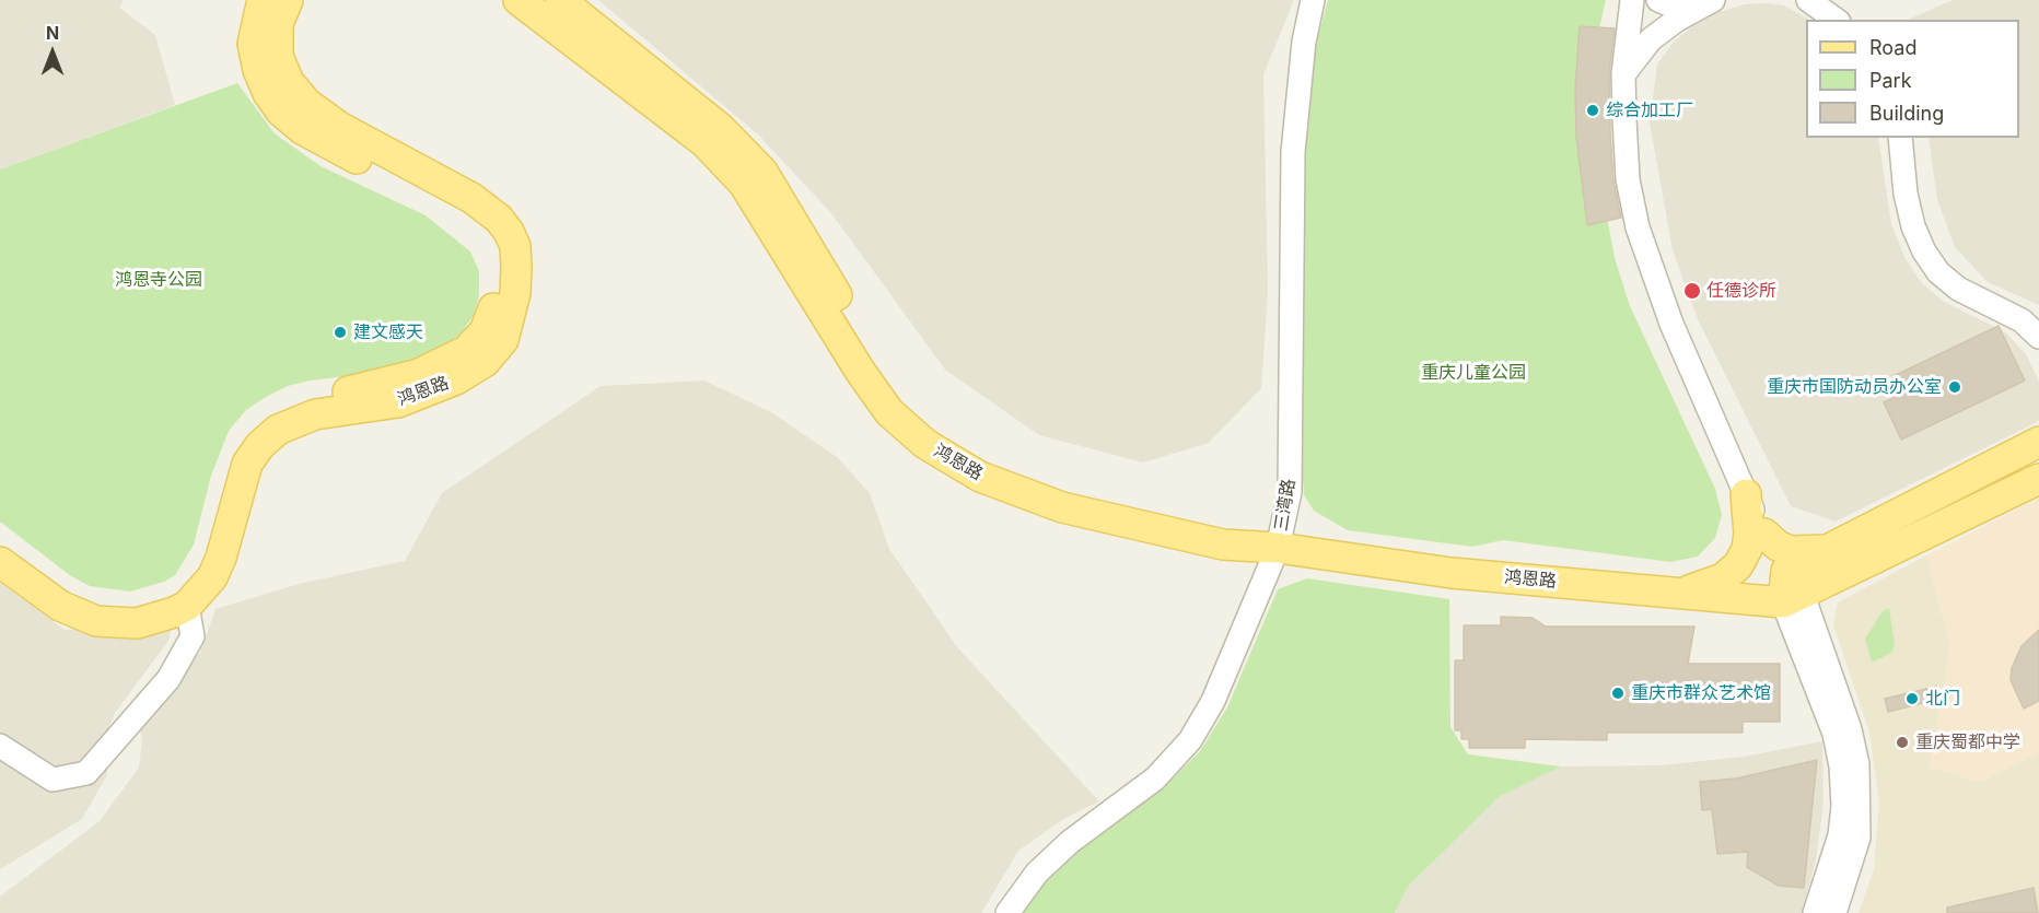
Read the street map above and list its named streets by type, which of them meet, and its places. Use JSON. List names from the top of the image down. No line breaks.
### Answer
{"streets":{"main road":["鸿恩路"],"street":["三湾路"]},"crossings":[["鸿恩路","三湾路"]],"parks":["鸿恩寺公园","重庆儿童公园"],"places":["综合加工厂","任德诊所","建文感天","重庆市国防动员办公室","重庆市群众艺术馆","北门","重庆蜀都中学"],"legend":["Road","Park","Building"],"north":"top"}
